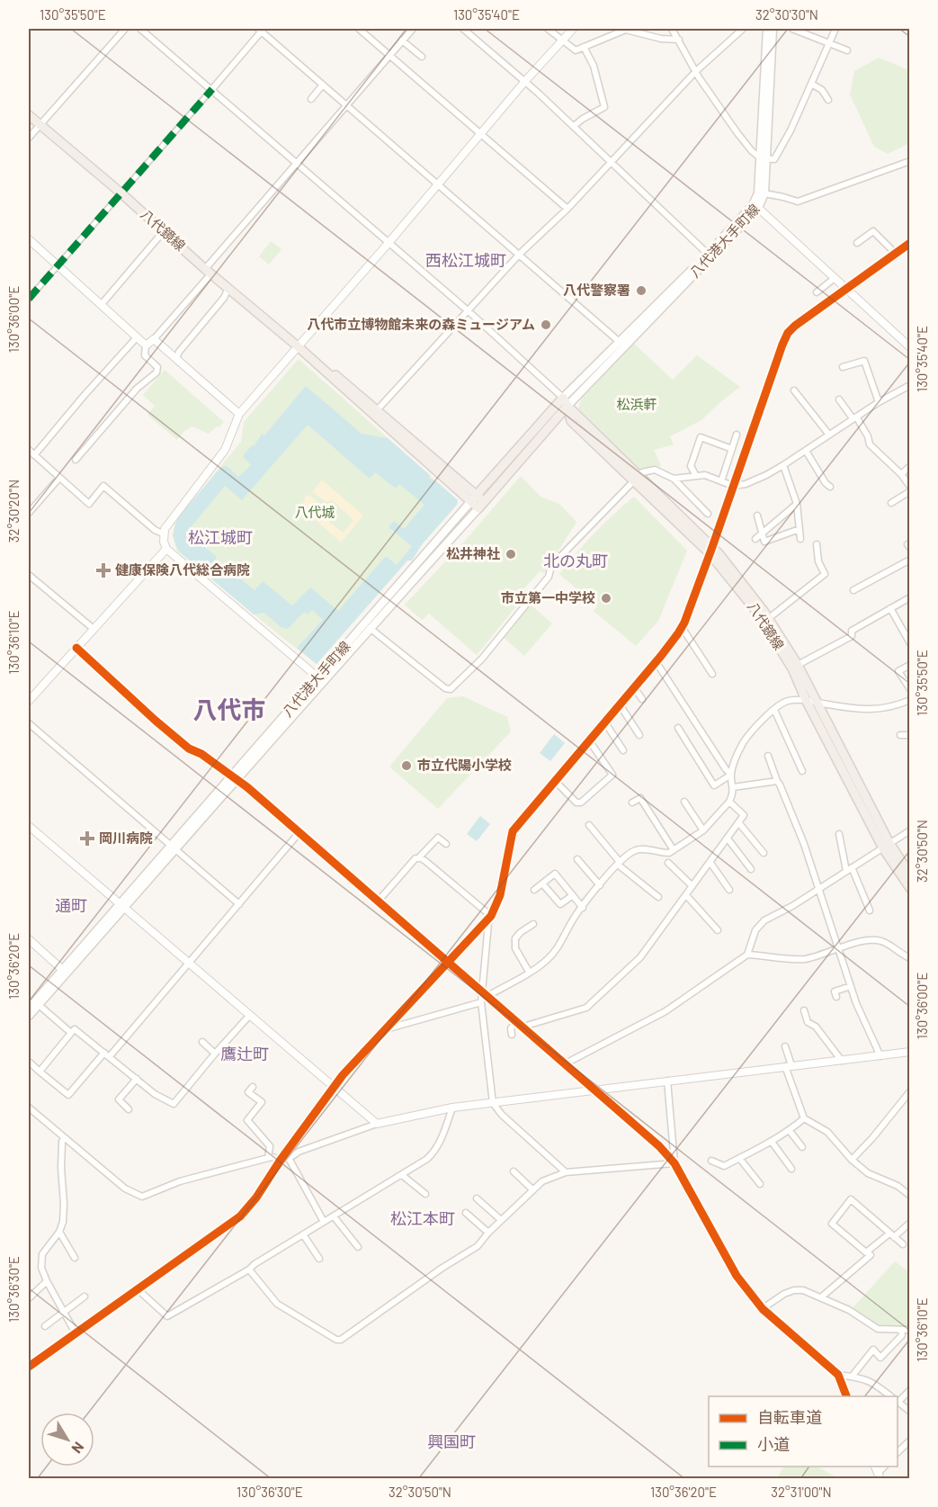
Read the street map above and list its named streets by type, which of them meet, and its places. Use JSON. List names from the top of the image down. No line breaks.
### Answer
{"streets":{"main road":["八代鏡線","八代港大手町線"]},"crossings":[["八代鏡線","八代港大手町線"]],"districts":["西松江城町","松江城町","北の丸町","八代市","通町","鷹辻町","松江本町","興国町"],"parks":["松浜軒","八代城"],"places":{"other":["八代警察署","八代市立博物館未来の森ミュージアム","松井神社","市立第一中学校","市立代陽小学校"],"health":["健康保険八代総合病院","岡川病院"]},"legend":["自転車道","小道"],"north":"bottom right","coordinates":["130°35'50\"E","130°35'40\"E","32°30'30\"N","130°36'00\"E","32°30'20\"N","130°36'10\"E","32°30'50\"N","130°36'20\"E","130°36'30\"E","32°31'00\"N"]}
